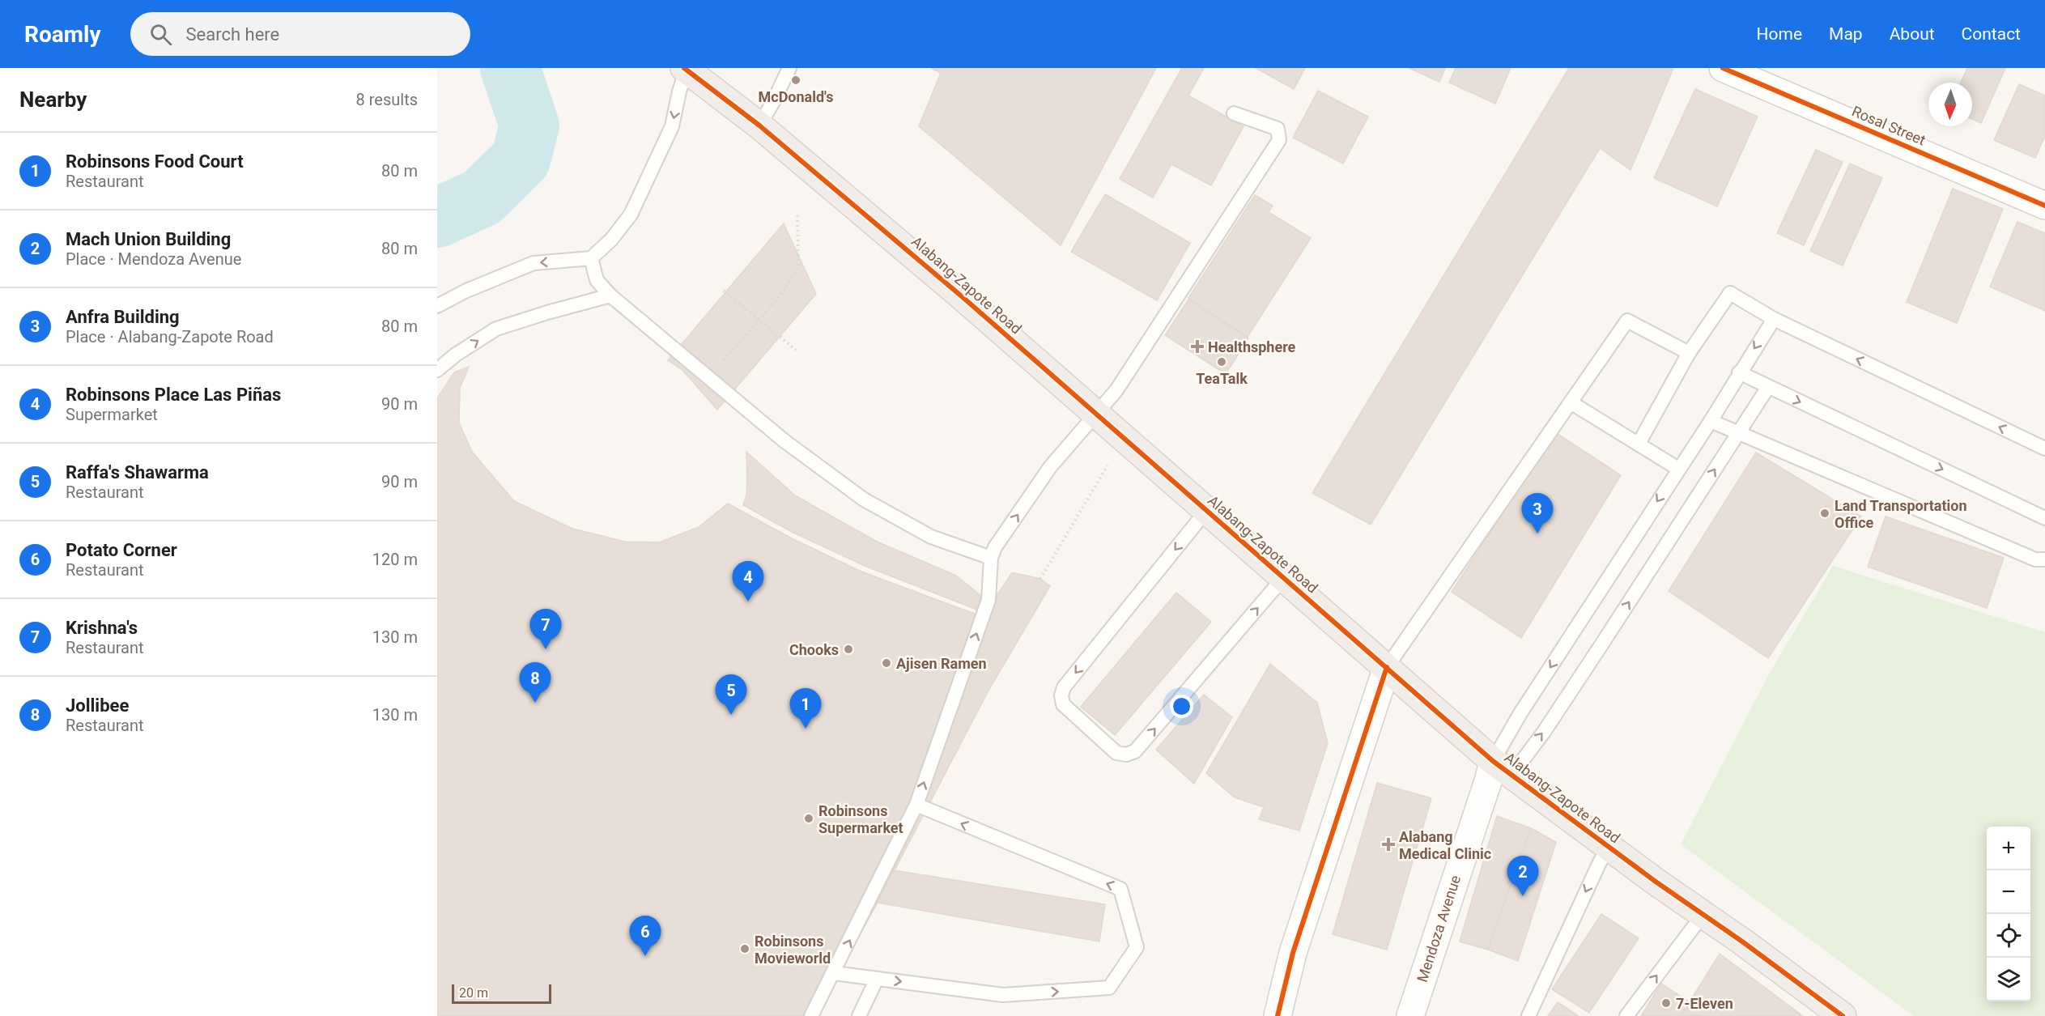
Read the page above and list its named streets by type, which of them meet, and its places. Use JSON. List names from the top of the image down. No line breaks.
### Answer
{"streets":{"highway":["Alabang-Zapote Road"],"street":["Rosal Street","Mendoza Avenue"]},"crossings":[["Alabang-Zapote Road","Mendoza Avenue"]],"places":{"other":["McDonald's","TeaTalk","Land Transportation Office","Chooks","Ajisen Ramen","Robinsons Supermarket","Robinsons Movieworld","7-Eleven"],"health":["Healthsphere","Alabang Medical Clinic"]},"scale_bar":"20 m","north":"bottom","page":{"header":"Roamly","search":"Search here","nav":["Home","Map","About","Contact"],"heading":["Nearby","8 results"],"list":[{"mark":"1","name":"Robinsons Food Court","note":"Restaurant","value":"80 m"},{"mark":"2","name":"Mach Union Building","note":"Place · Mendoza Avenue","value":"80 m"},{"mark":"3","name":"Anfra Building","note":"Place · Alabang-Zapote Road","value":"80 m"},{"mark":"4","name":"Robinsons Place Las Piñas","note":"Supermarket","value":"90 m"},{"mark":"5","name":"Raffa's Shawarma","note":"Restaurant","value":"90 m"},{"mark":"6","name":"Potato Corner","note":"Restaurant","value":"120 m"},{"mark":"7","name":"Krishna's","note":"Restaurant","value":"130 m"},{"mark":"8","name":"Jollibee","note":"Restaurant","value":"130 m"}],"pins":["3","4","7","8","5","1","2","6"],"map_buttons":["+","−"],"scale":"20 m"}}
